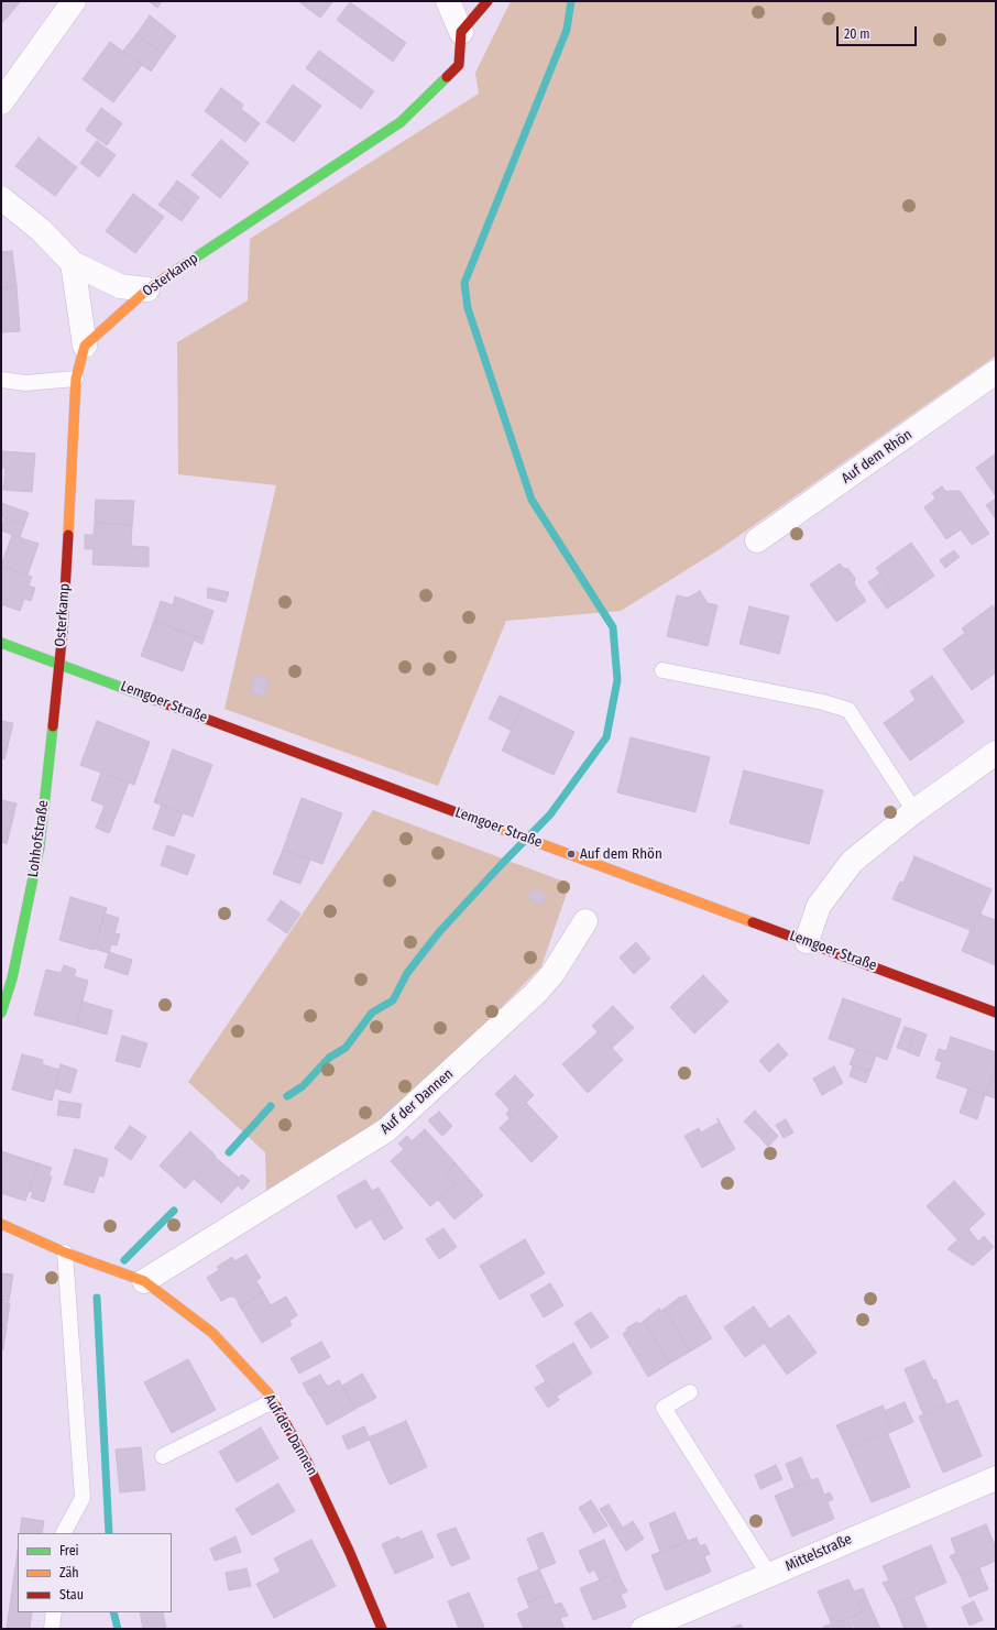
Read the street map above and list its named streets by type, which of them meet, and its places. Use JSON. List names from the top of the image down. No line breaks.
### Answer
{"streets":{"street":["Osterkamp","Auf dem Rhön","Lemgoer Straße","Lohhofstraße","Auf der Dannen","Mittelstraße"]},"crossings":[["Osterkamp","Lemgoer Straße"],["Osterkamp","Lohhofstraße"],["Lemgoer Straße","Lohhofstraße"]],"places":["Auf dem Rhön"],"legend":["Frei","Zäh","Stau"],"scale_bar":"20 m"}
